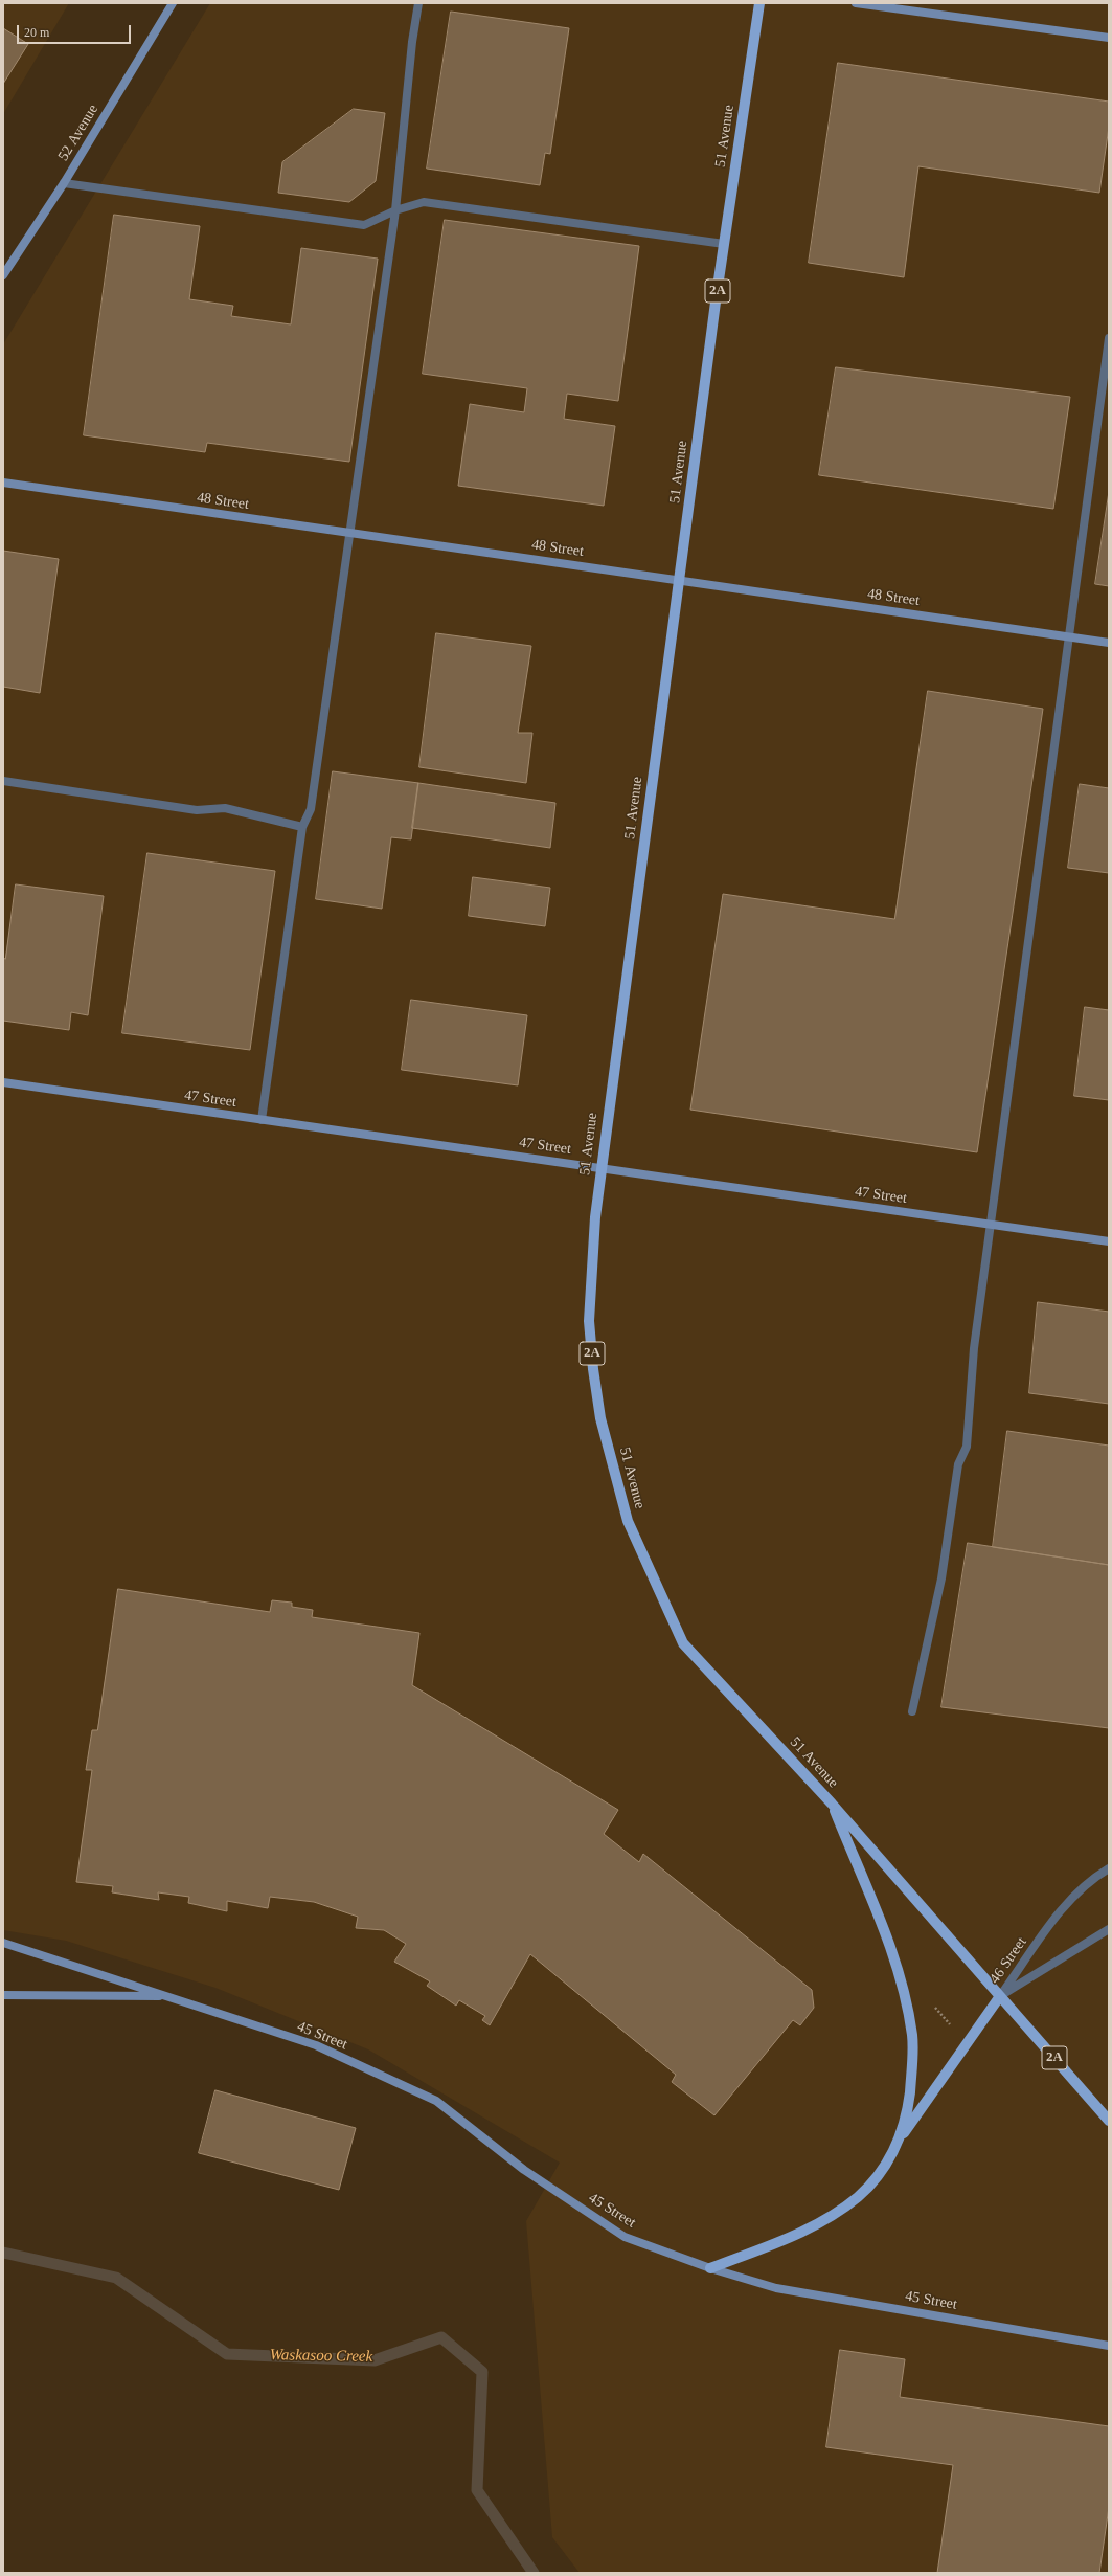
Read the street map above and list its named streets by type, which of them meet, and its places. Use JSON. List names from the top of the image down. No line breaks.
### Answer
{"streets":{"main road":["51 Avenue","2A"],"street":["52 Avenue","48 Street","47 Street","46 Street","45 Street"]},"crossings":[["51 Avenue","48 Street"],["51 Avenue","47 Street"],["51 Avenue","46 Street"]],"water":["Waskasoo Creek"],"scale_bar":"20 m"}
